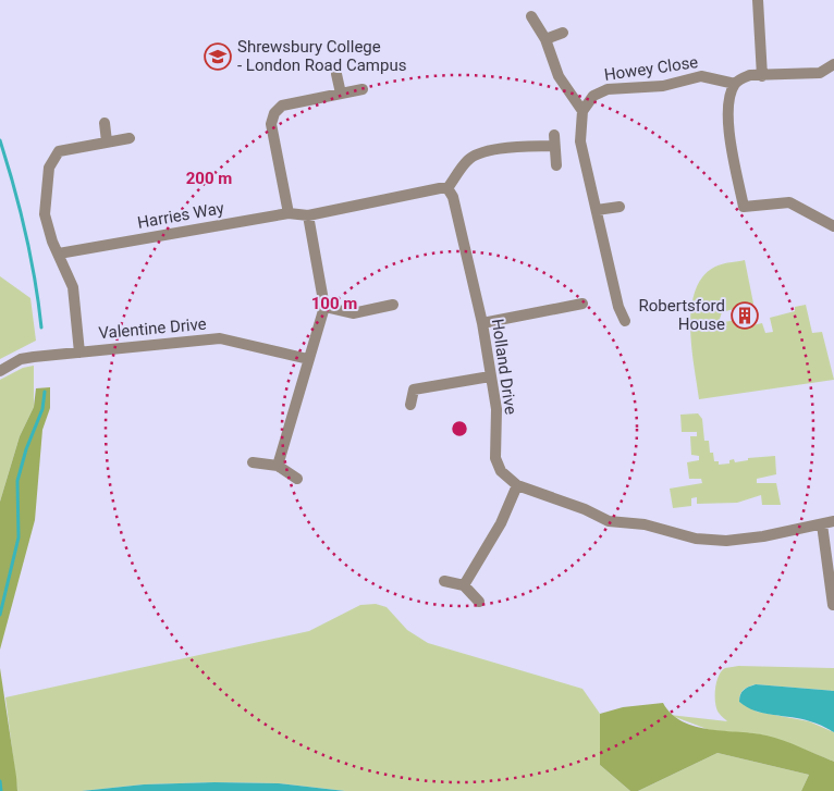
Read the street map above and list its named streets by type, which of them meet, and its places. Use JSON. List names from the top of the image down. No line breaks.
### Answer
{"streets":{"street":["Howey Close","Harries Way","Valentine Drive","Holland Drive"]},"places":{"school or university":["Shrewsbury College - London Road Campus"],"building":["Robertsford House"]},"rings":["200 m","100 m"]}
